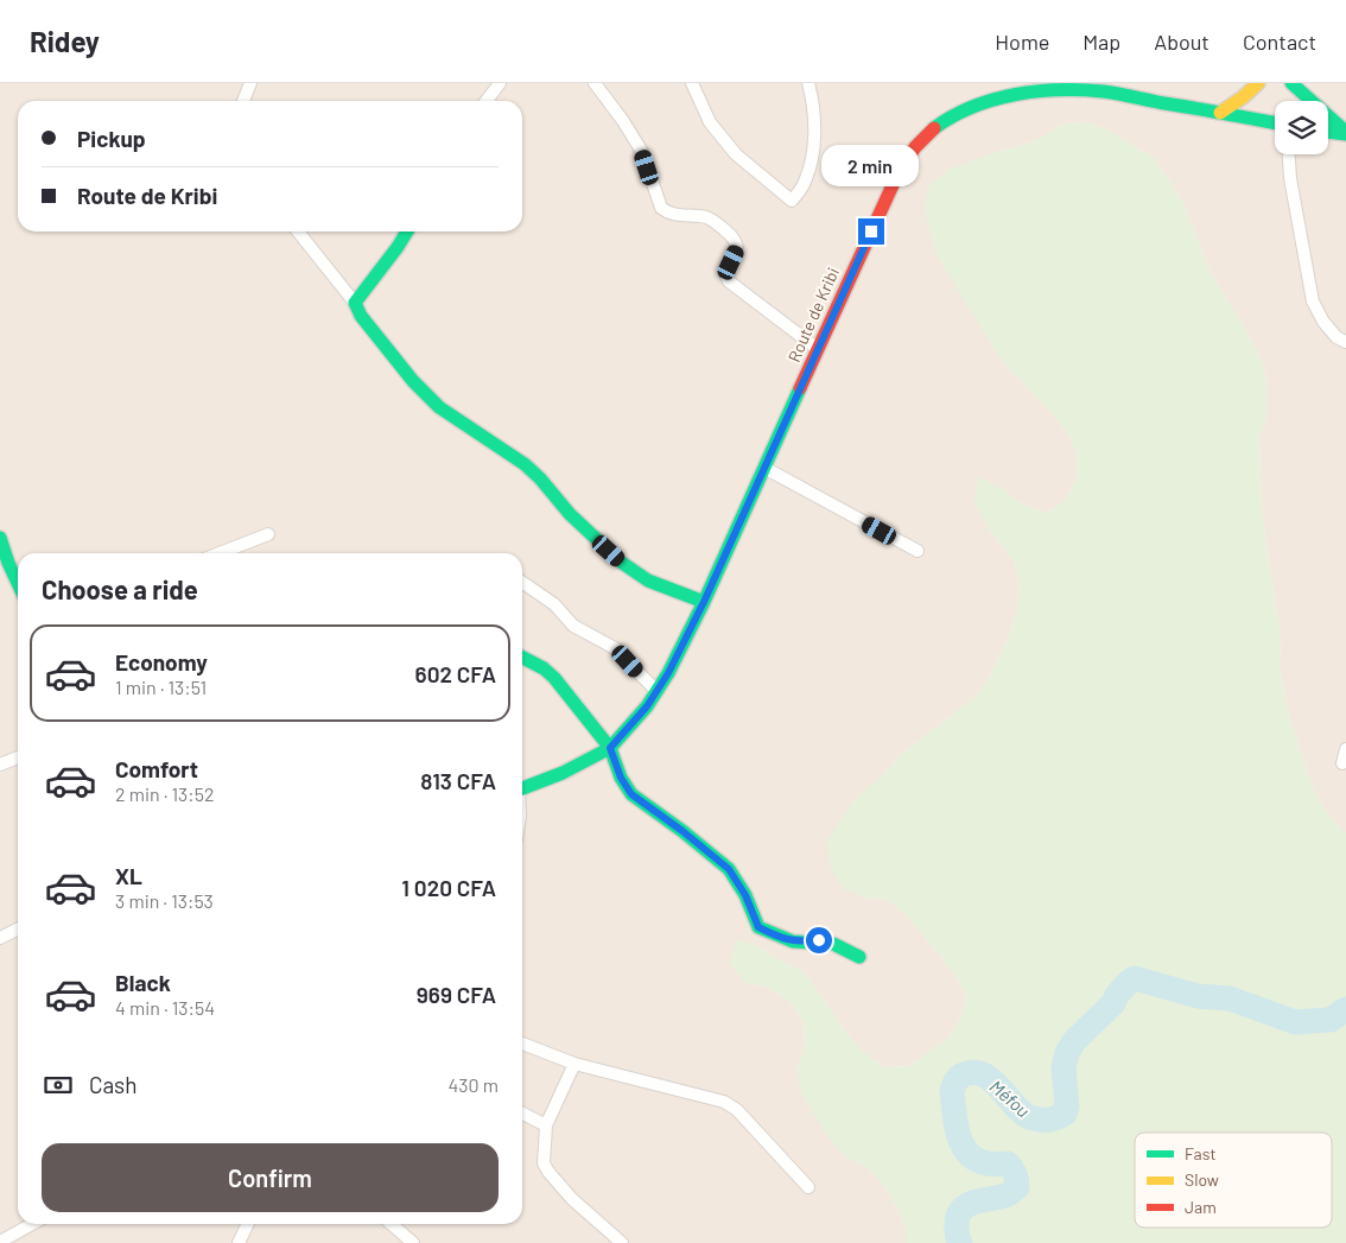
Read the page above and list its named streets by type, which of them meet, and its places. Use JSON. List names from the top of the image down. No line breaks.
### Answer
{"streets":{"main road":["Route de Kribi"]},"water":["Méfou"],"legend":["Fast","Slow","Jam"],"page":{"header":"Ridey","nav":["Home","Map","About","Contact"],"banner":["Pickup","Route de Kribi"],"bubble":"2 min","heading":"Choose a ride","list":[{"name":"Economy","note":"1 min · 13:51","value":"602 CFA"},{"name":"Comfort","note":"2 min · 13:52","value":"813 CFA"},{"name":"XL","note":"3 min · 13:53","value":"1 020 CFA"},{"name":"Black","note":"4 min · 13:54","value":"969 CFA"}],"pay":["Cash","430 m"],"buttons":"Confirm"}}
